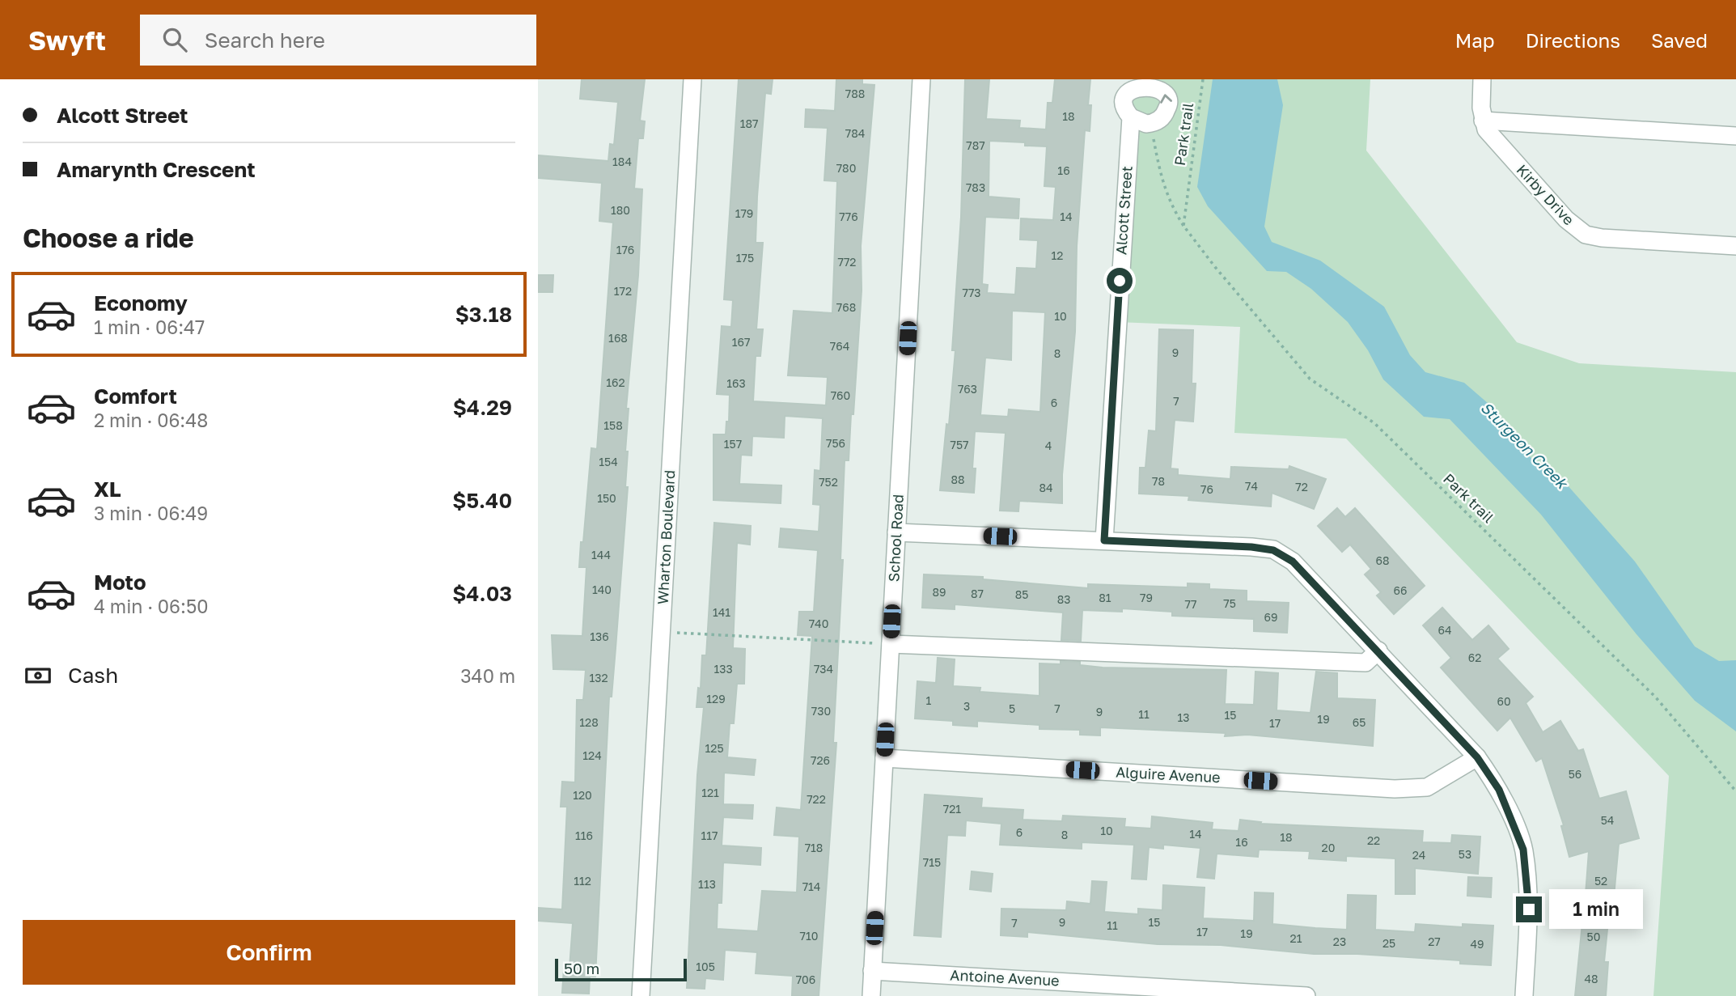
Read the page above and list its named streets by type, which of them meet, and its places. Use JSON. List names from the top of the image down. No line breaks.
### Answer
{"streets":{"street":["Kirby Drive","Alcott Street","Wharton Boulevard","School Road","Alguire Avenue","Antoine Avenue"],"path":["Park trail"]},"crossings":[["Park trail","Alcott Street"],["School Road","Alguire Avenue"],["School Road","Antoine Avenue"]],"water":["Sturgeon Creek"],"house_numbers":["788","18","187","784","787","184","780","16","783","180","179","776","14","176","12","175","772","172","773","768","10","168","167","764","9","8","162","163","763","760","7","6","158","756","157","757","4","154","88","78","752","74","72","84","76","150","144","68","140","66","89","87","85","81","79","83","75","77","141","69","740","64","136","62","133","734","132","129","1","60","3","5","7","730","9","11","15","13","19","128","65","17","125","124","726","56","121","120","722","721","54","10","6","14","8","116","117","18","22","16","718","20","53","24","715","112","52","113","714","9","15","7","11","17","19","710","50","21","23","27","25","49","105","48","706"],"scale_bar":"50 m","page":{"header":"Swyft","search":"Search here","nav":["Map","Directions","Saved"],"banner":["Alcott Street","Amarynth Crescent"],"heading":"Choose a ride","list":[{"name":"Economy","note":"1 min · 06:47","value":"$3.18"},{"name":"Comfort","note":"2 min · 06:48","value":"$4.29"},{"name":"XL","note":"3 min · 06:49","value":"$5.40"},{"name":"Moto","note":"4 min · 06:50","value":"$4.03"}],"pay":["Cash","340 m"],"bubble":"1 min","buttons":"Confirm","scale":"50 m"}}
